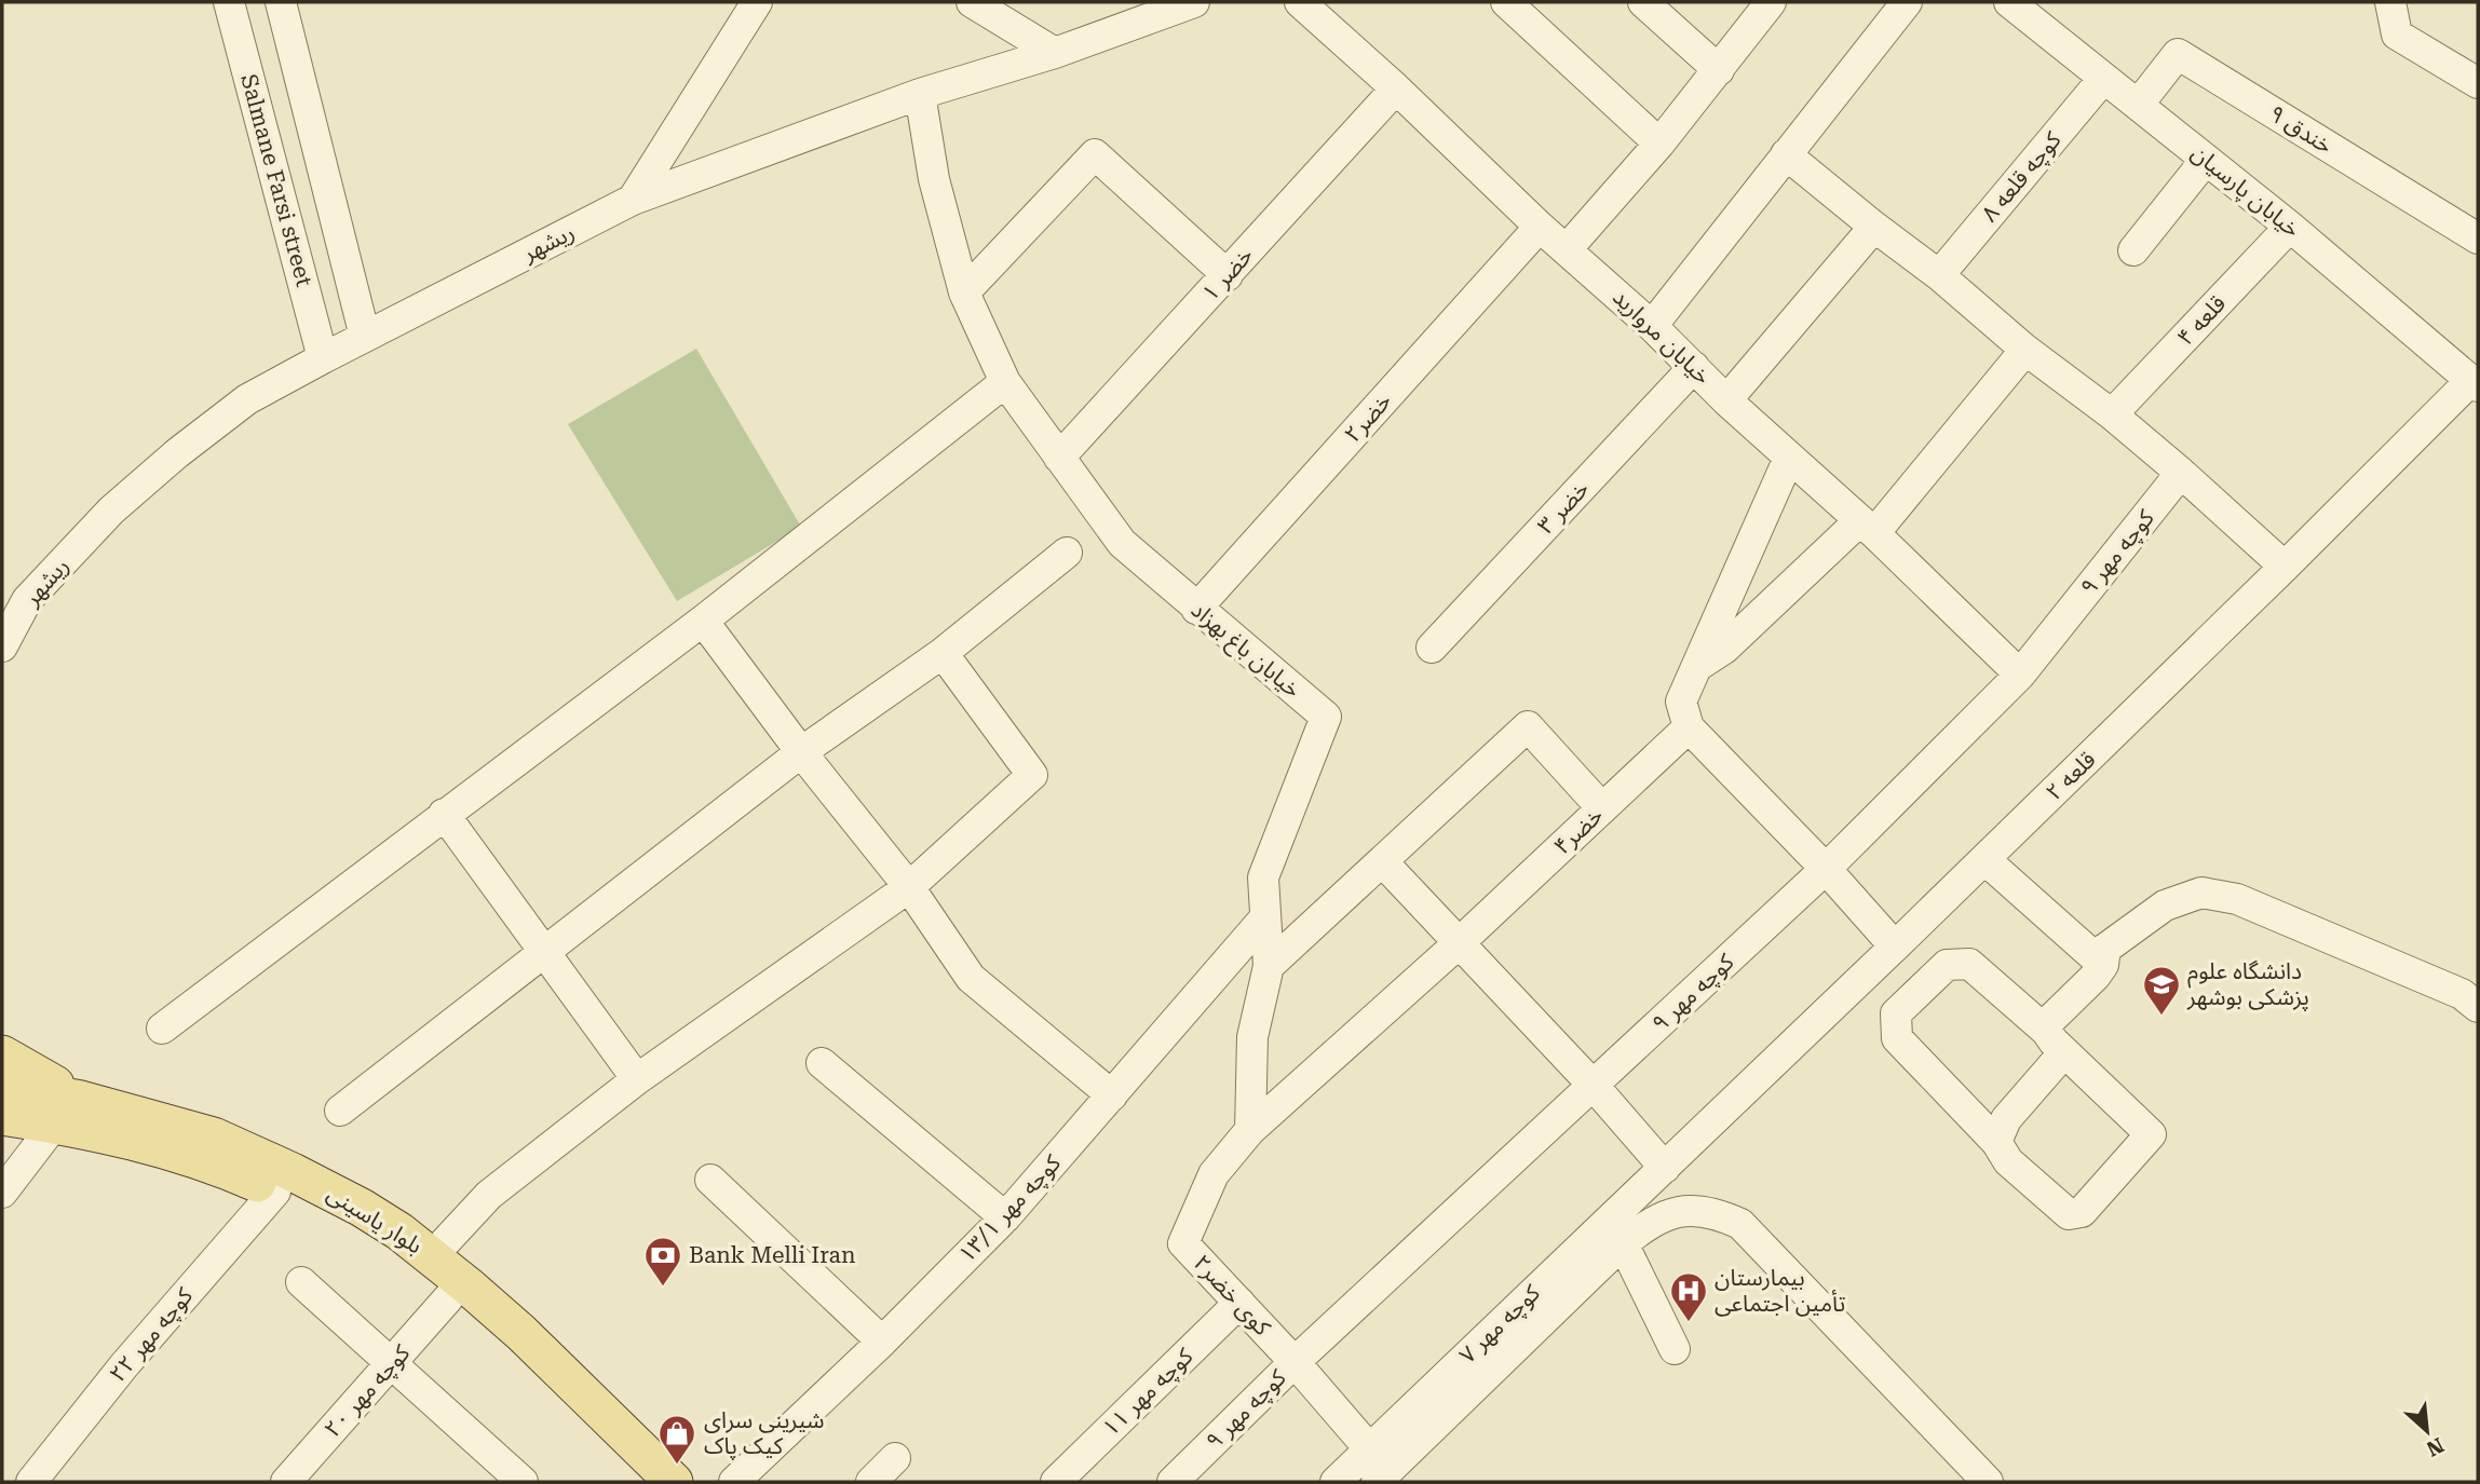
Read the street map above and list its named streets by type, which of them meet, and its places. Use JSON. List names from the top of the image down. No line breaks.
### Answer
{"streets":{"main road":["بلوار یاسینی"],"street":["خندق ۹","کوچه قلعه ۸","Salmane Farsi street","خیابان پارسیان","ریشهر","خضر ۱","قلعه ۴","خیابان مروارید","خضر۲","خضر ۳","کوچه مهر ۹","خیابان باغ بهزاد","قلعه ۲","خضر۴","کوچه مهر ۱۳/۱","کوی خضر۲","کوچه مهر ۷","کوچه مهر ۲۲","کوچه مهر ۲۰","کوچه مهر ۱۱"]},"crossings":[["خندق ۹","خیابان پارسیان"],["کوچه قلعه ۸","خیابان پارسیان"],["Salmane Farsi street","ریشهر"],["خیابان پارسیان","قلعه ۴"],["خیابان پارسیان","قلعه ۲"],["ریشهر","خیابان باغ بهزاد"],["خضر ۱","خیابان مروارید"],["خضر ۱","خیابان باغ بهزاد"],["خیابان مروارید","خضر۲"],["خیابان مروارید","خضر ۳"],["خیابان مروارید","کوچه مهر ۹"],["خضر۲","خیابان باغ بهزاد"],["کوچه مهر ۹","کوی خضر۲"],["خیابان باغ بهزاد","خضر۴"],["خیابان باغ بهزاد","کوچه مهر ۱۳/۱"],["خیابان باغ بهزاد","کوی خضر۲"],["قلعه ۲","کوچه مهر ۷"],["خضر۴","کوی خضر۲"],["بلوار یاسینی","کوچه مهر ۲۲"],["بلوار یاسینی","کوچه مهر ۲۰"],["کوی خضر۲","کوچه مهر ۷"],["کوی خضر۲","کوچه مهر ۱۱"]],"places":{"school or university":["دانشگاه علوم پزشکی بوشهر"],"bank":["Bank Melli Iran"],"hospital":["بیمارستان تأمین اجتماعی"],"shop":["شیرینی سرای کیک پاک"]},"north":"bottom right"}
